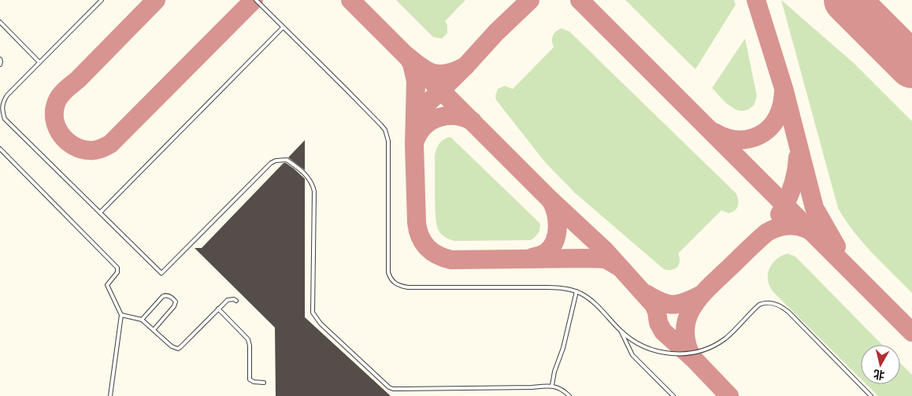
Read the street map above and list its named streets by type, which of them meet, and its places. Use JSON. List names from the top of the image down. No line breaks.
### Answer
{"north":"bottom"}
